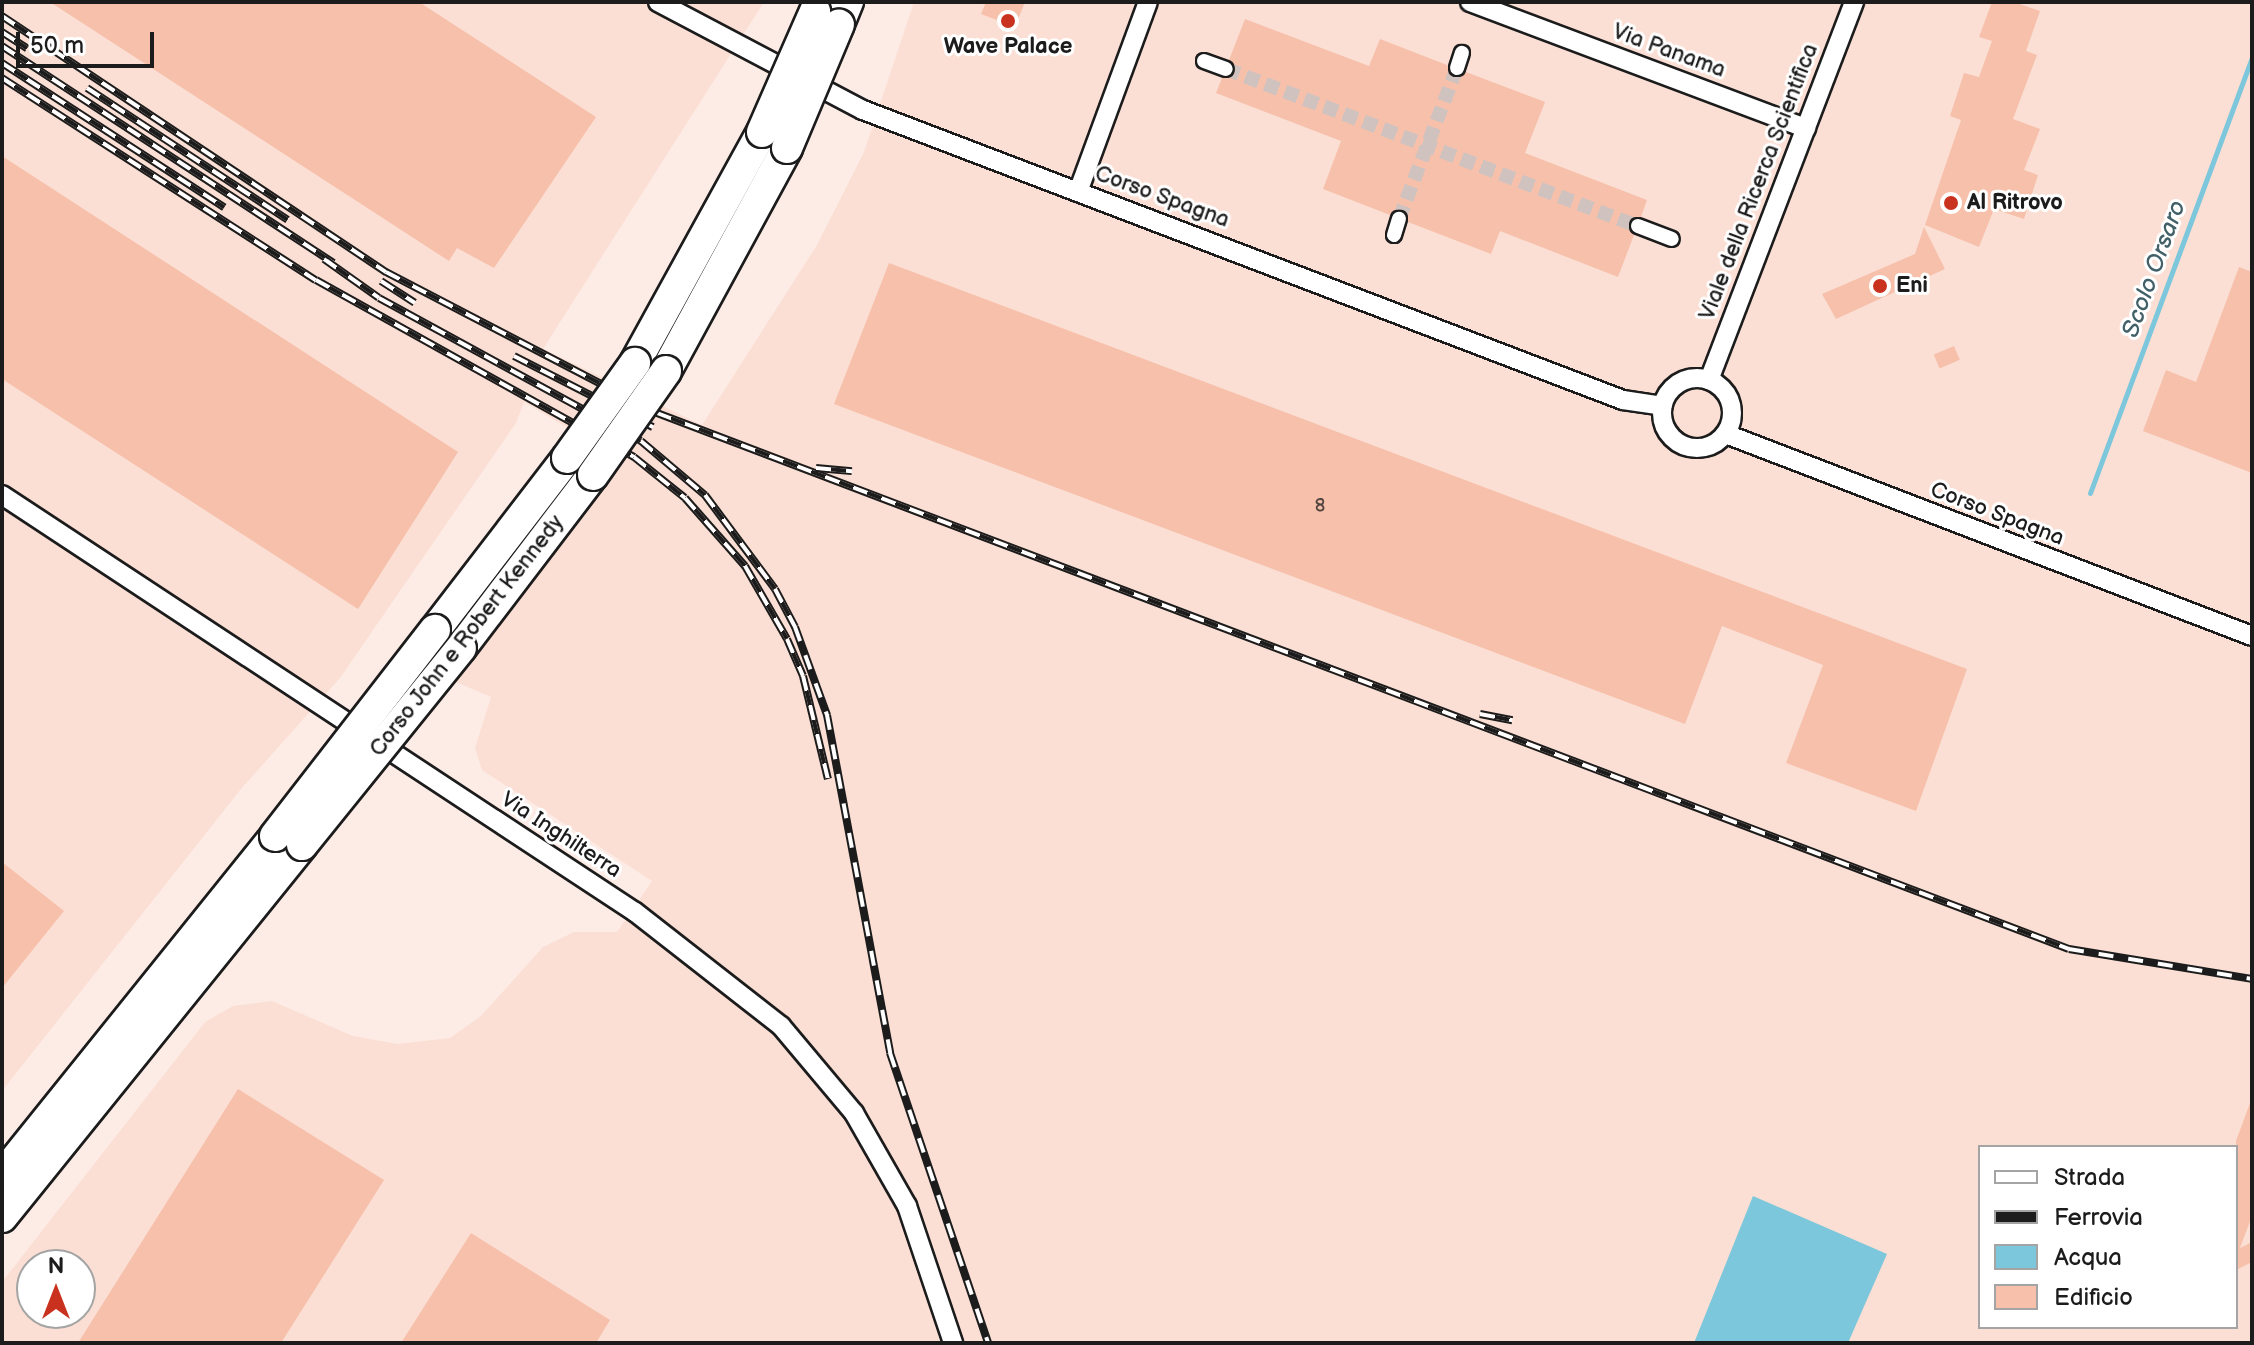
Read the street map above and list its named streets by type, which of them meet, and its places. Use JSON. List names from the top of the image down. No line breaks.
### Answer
{"streets":{"highway":["Corso John e Robert Kennedy"],"street":["Via Panama","Viale della Ricerca Scientifica","Corso Spagna","Via Inghilterra"]},"crossings":[["Via Panama","Viale della Ricerca Scientifica"],["Viale della Ricerca Scientifica","Corso Spagna"]],"water":["Scolo Orsaro"],"places":["Wave Palace","Al Ritrovo","Eni"],"house_numbers":["8"],"legend":["Strada","Ferrovia","Acqua","Edificio"],"scale_bar":"50 m","north":"top"}
